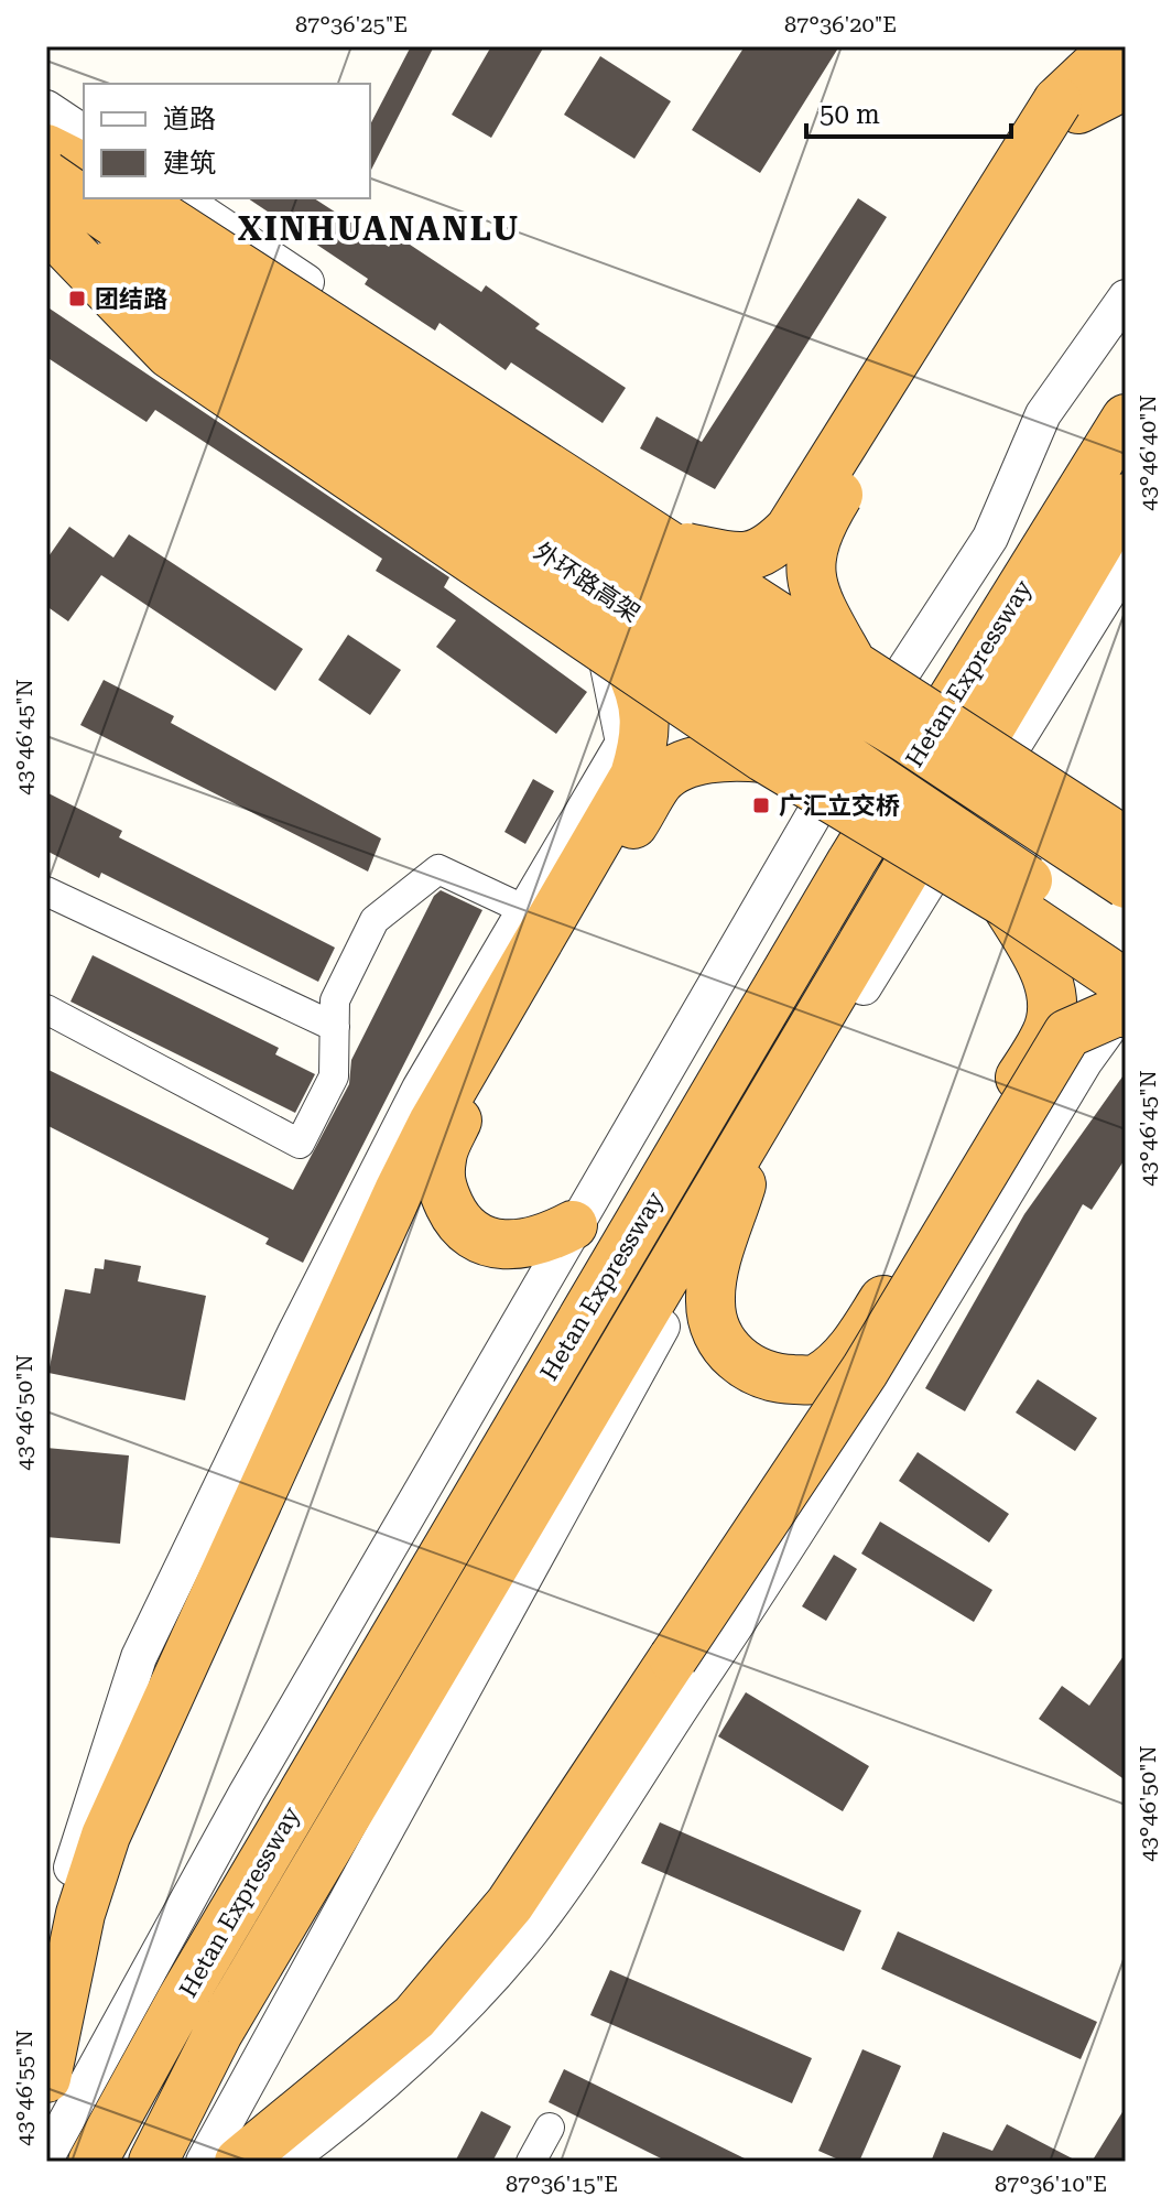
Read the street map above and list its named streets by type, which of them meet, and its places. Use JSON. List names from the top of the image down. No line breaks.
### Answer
{"streets":{"highway":["外环路高架","Hetan Expressway"]},"districts":["XINHUANANLU"],"places":{"transit":["团结路","广汇立交桥"]},"legend":["道路","建筑"],"scale_bar":"50 m","coordinates":["87°36'25\"E","87°36'20\"E","43°46'40\"N","43°46'45\"N","43°46'50\"N","43°46'55\"N","87°36'15\"E","87°36'10\"E"]}
